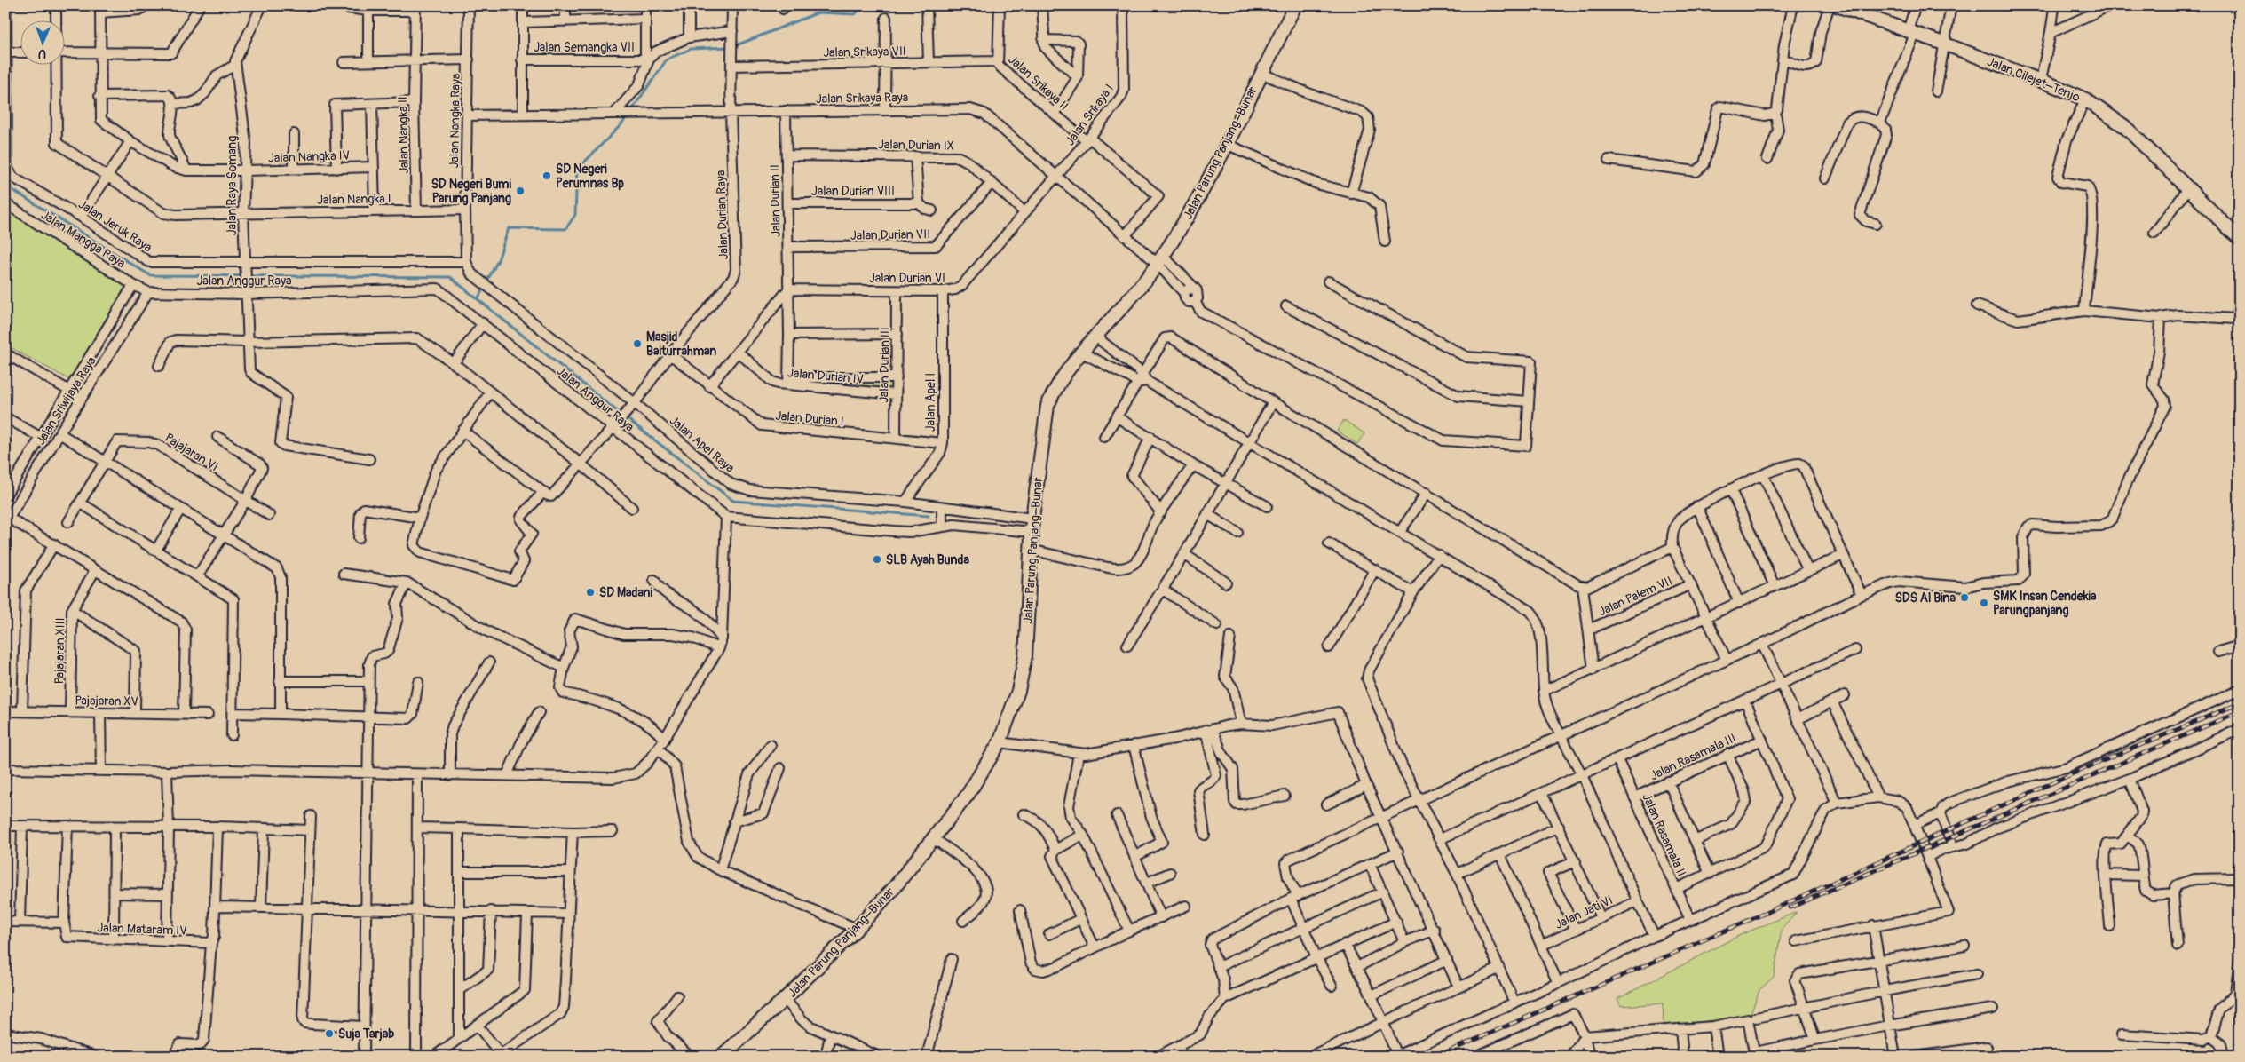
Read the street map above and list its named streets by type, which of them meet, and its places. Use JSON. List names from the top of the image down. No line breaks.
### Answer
{"streets":{"main road":["Jalan Cilejet–Tenjo","Jalan Parung Panjang–Bunar"],"street":["Jalan Semangka VII","Jalan Srikaya VII","Jalan Srikaya II","Jalan Srikaya Raya","Jalan Srikaya I","Jalan Nangka Raya","Jalan Nangka II","Jalan Durian IX","Jalan Nangka IV","Jalan Raya Somang","Jalan Durian VIII","Jalan Nangka I","Jalan Durian II","Jalan Durian Raya","Jalan Jeruk Raya","Jalan Durian VII","Jalan Mangga Raya","Jalan Durian VI","Jalan Anggur Raya","Jalan Durian III","Jalan Durian IV","Jalan Sriwijaya Raya","Jalan Apel I","Jalan Durian I","Jalan Apel Raya","Pajajaran VI","Jalan Palem VII","Pajajaran XIII","Pajajaran XV","Jalan Rasamala III","Jalan Rasamala II","Jalan Jati VI","Jalan Mataram IV"]},"crossings":[["Jalan Srikaya VII","Jalan Srikaya II"],["Jalan Srikaya VII","Jalan Durian Raya"],["Jalan Srikaya II","Jalan Srikaya Raya"],["Jalan Srikaya II","Jalan Srikaya I"],["Jalan Srikaya Raya","Jalan Srikaya I"],["Jalan Srikaya Raya","Jalan Parung Panjang–Bunar"],["Jalan Srikaya Raya","Jalan Durian II"],["Jalan Srikaya Raya","Jalan Durian Raya"],["Jalan Srikaya Raya","Jalan Durian VI"],["Jalan Srikaya I","Jalan Durian VI"],["Jalan Nangka Raya","Jalan Nangka I"],["Jalan Nangka Raya","Jalan Jeruk Raya"],["Jalan Nangka Raya","Jalan Apel Raya"],["Jalan Nangka II","Jalan Nangka I"],["Jalan Durian IX","Jalan Durian II"],["Jalan Durian IX","Jalan Durian VII"],["Jalan Durian IX","Jalan Durian VI"],["Jalan Parung Panjang–Bunar","Jalan Apel Raya"],["Jalan Nangka IV","Jalan Raya Somang"],["Jalan Raya Somang","Jalan Nangka I"],["Jalan Raya Somang","Jalan Jeruk Raya"],["Jalan Raya Somang","Jalan Anggur Raya"],["Jalan Durian VIII","Jalan Durian II"],["Jalan Durian II","Jalan Durian VII"],["Jalan Durian II","Jalan Durian VI"],["Jalan Durian II","Jalan Durian IV"],["Jalan Durian Raya","Jalan Anggur Raya"],["Jalan Durian Raya","Jalan Durian I"],["Jalan Durian Raya","Jalan Apel Raya"],["Jalan Jeruk Raya","Jalan Apel Raya"],["Jalan Mangga Raya","Jalan Anggur Raya"],["Jalan Mangga Raya","Jalan Sriwijaya Raya"],["Jalan Durian VI","Jalan Durian III"],["Jalan Durian VI","Jalan Apel I"],["Jalan Anggur Raya","Jalan Sriwijaya Raya"],["Jalan Durian III","Jalan Durian IV"],["Jalan Durian III","Jalan Durian I"],["Jalan Apel I","Jalan Durian I"],["Jalan Apel I","Jalan Apel Raya"],["Pajajaran XIII","Pajajaran XV"],["Jalan Rasamala III","Jalan Rasamala II"]],"places":["SD Negeri Perumnas Bp","SD Negeri Bumi Parung Panjang","Masjid Baiturrahman","SLB Ayah Bunda","SD Madani","SDS Al Bina","SMK Insan Cendekia Parungpanjang","Suja Tarjab"],"north":"bottom"}
